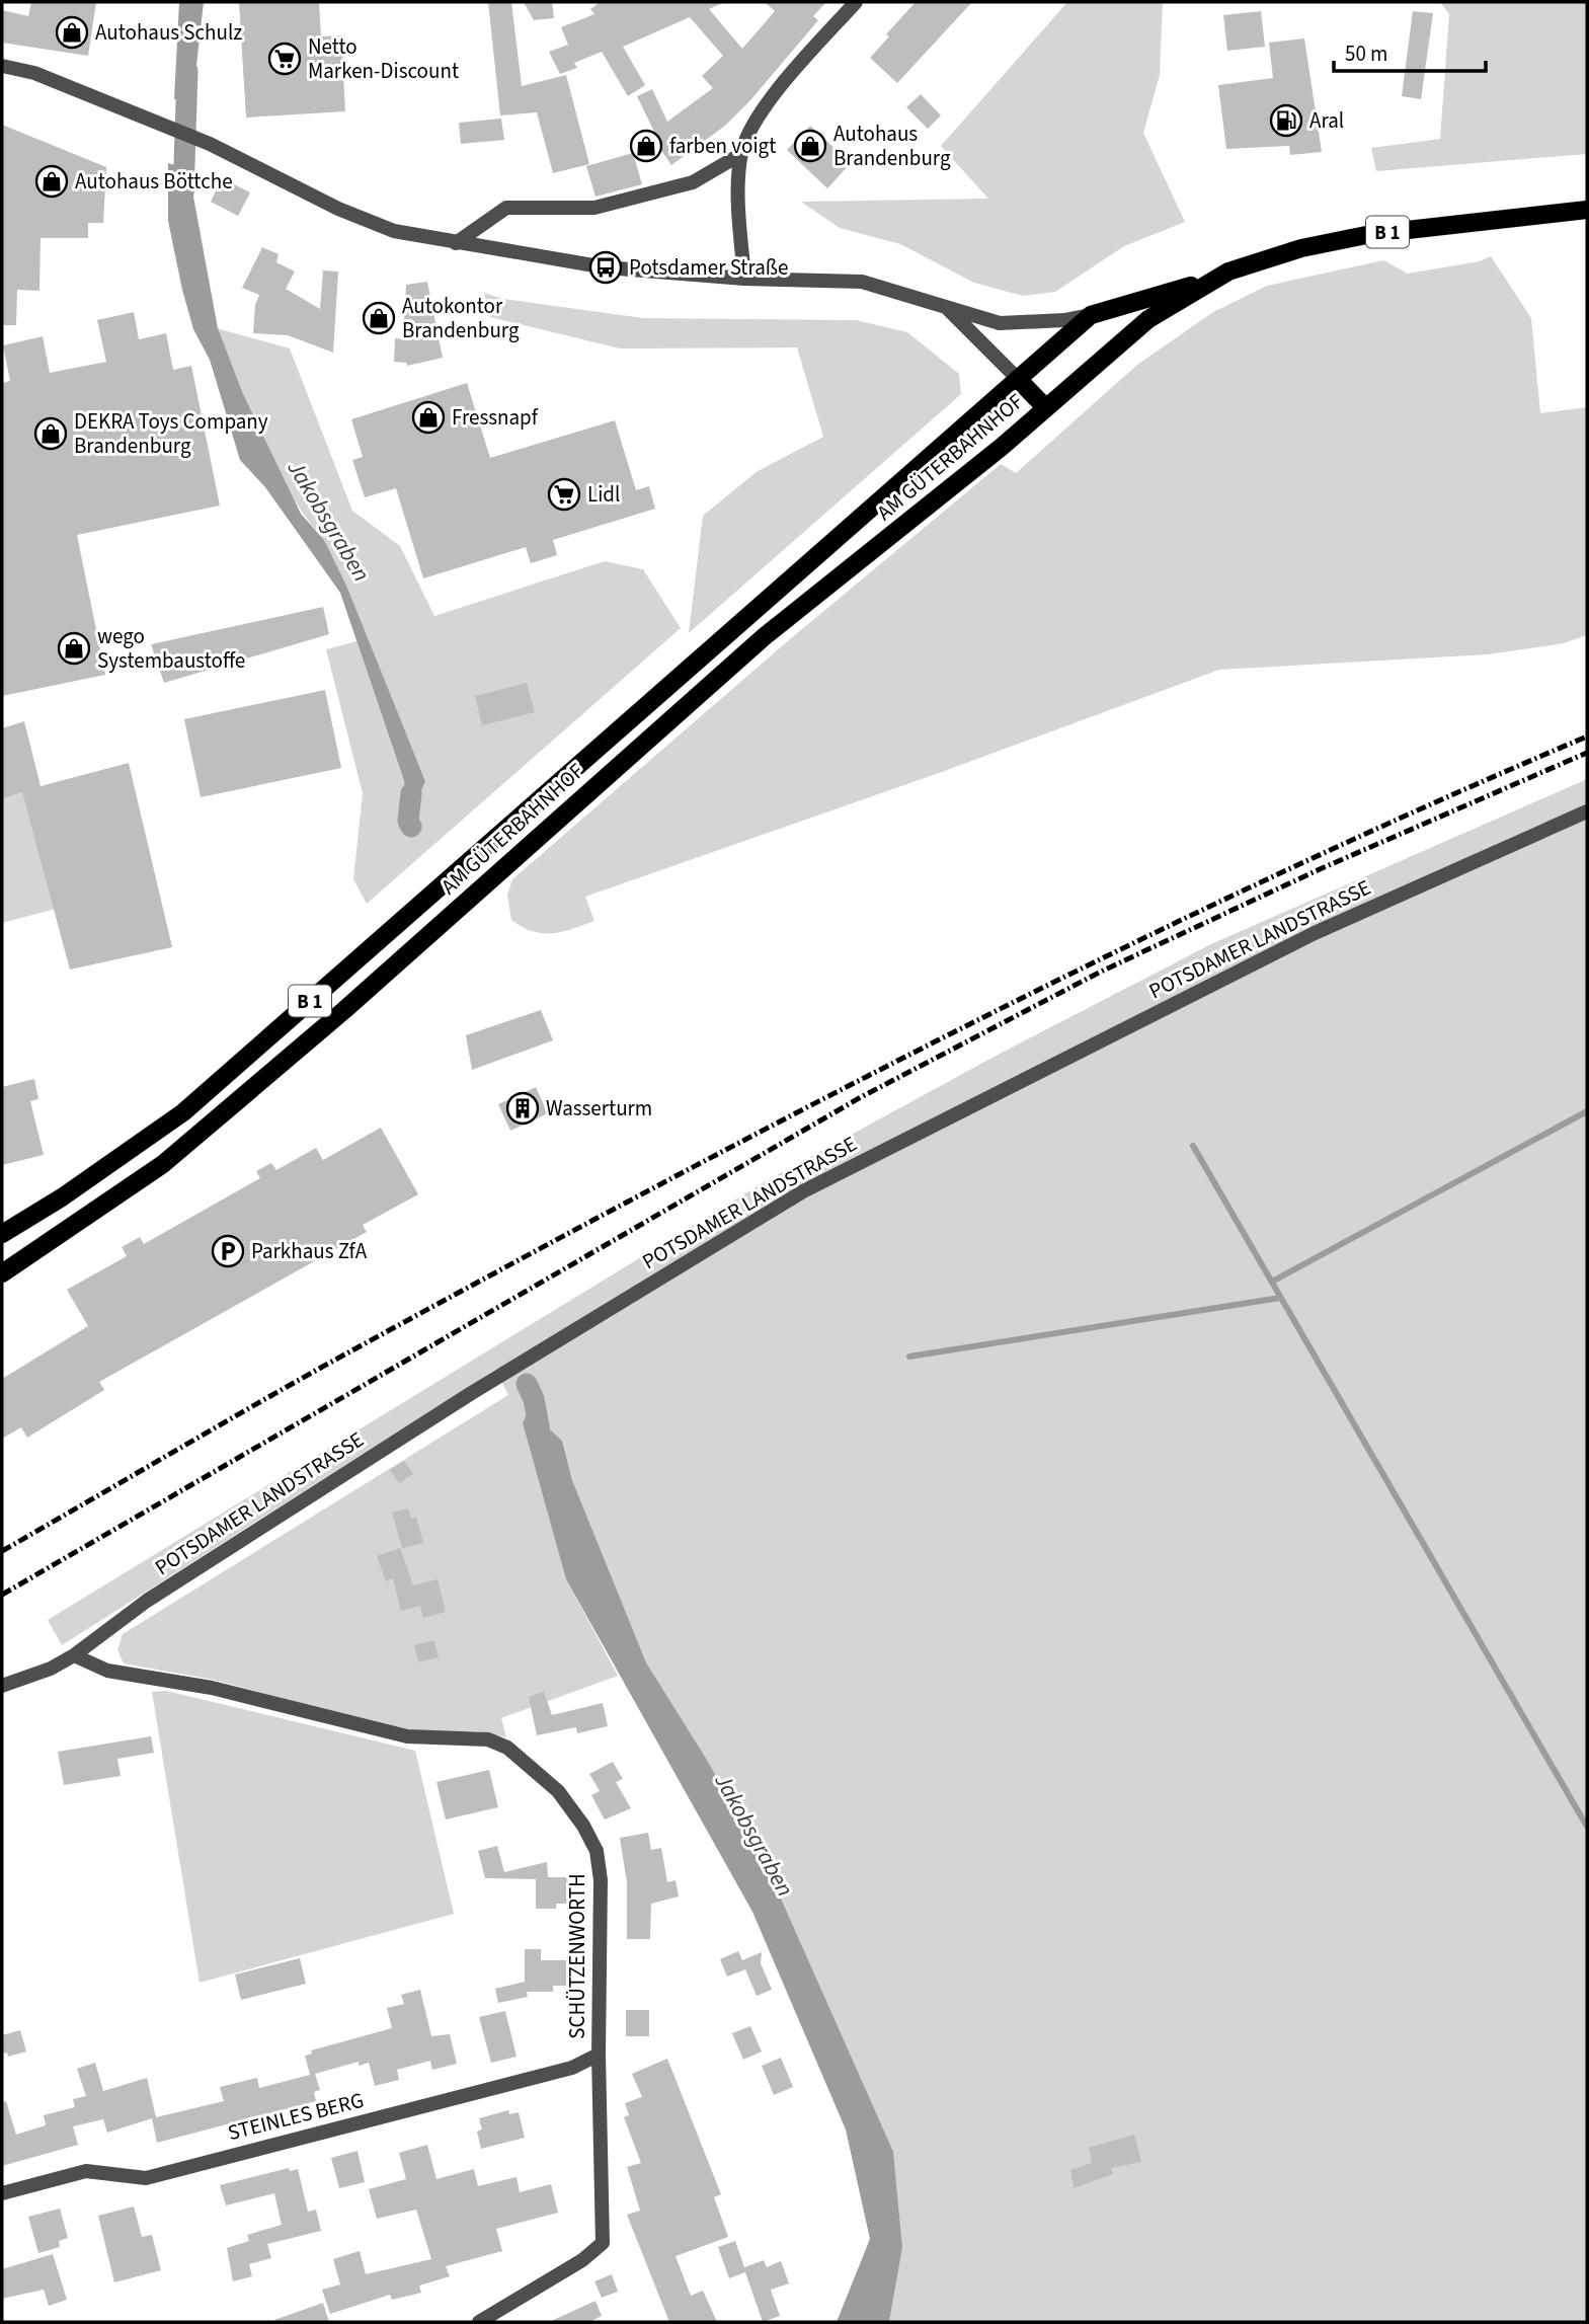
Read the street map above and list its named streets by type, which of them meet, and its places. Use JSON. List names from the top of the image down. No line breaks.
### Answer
{"streets":{"main road":["B 1","AM GÜTERBAHNHOF"],"street":["POTSDAMER LANDSTRASSE","SCHÜTZENWORTH","STEINLES BERG"]},"crossings":[["B 1","AM GÜTERBAHNHOF"],["POTSDAMER LANDSTRASSE","SCHÜTZENWORTH"],["SCHÜTZENWORTH","STEINLES BERG"]],"water":["Jakobsgraben"],"places":{"shop":["Autohaus Schulz","farben voigt","Autohaus Brandenburg","Autohaus Böttche","Autokontor Brandenburg","Fressnapf","DEKRA Toys Company Brandenburg","wego Systembaustoffe"],"supermarket":["Netto Marken-Discount","Lidl"],"fuel station":["Aral"],"bus stop":["Potsdamer Straße"],"building":["Wasserturm"],"parking":["Parkhaus ZfA"]},"scale_bar":"50 m"}
